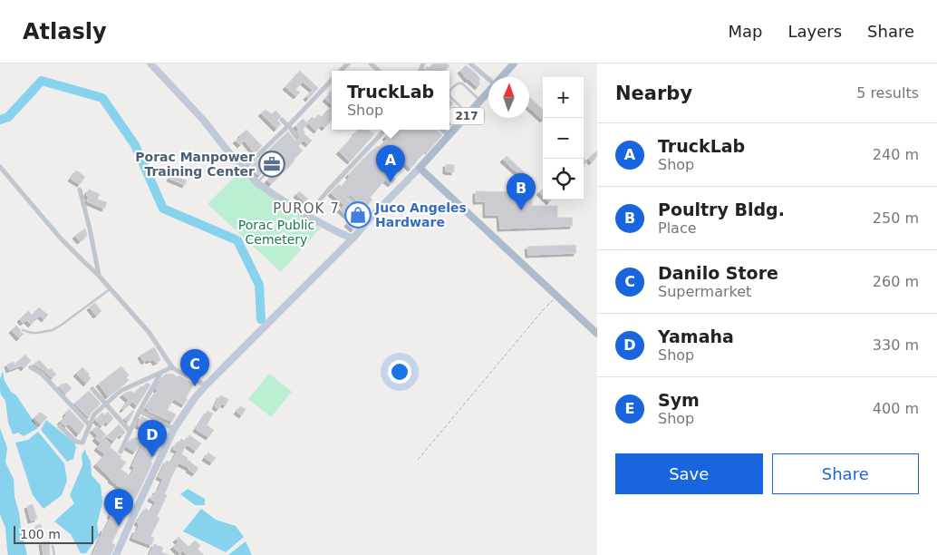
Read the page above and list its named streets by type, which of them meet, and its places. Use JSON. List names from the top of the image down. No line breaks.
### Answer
{"streets":{"main road":["217"]},"districts":["PUROK 7"],"parks":["Porac Public Cemetery"],"places":{"office":["Porac Manpower Training Center"],"shop":["Juco Angeles Hardware"]},"scale_bar":"100 m","north":"top","page":{"header":"Atlasly","nav":["Map","Layers","Share"],"heading":["Nearby","5 results"],"popup":["TruckLab","Shop"],"map_buttons":["+","−"],"list":[{"mark":"A","name":"TruckLab","note":"Shop","value":"240 m"},{"mark":"B","name":"Poultry Bldg.","note":"Place","value":"250 m"},{"mark":"C","name":"Danilo Store","note":"Supermarket","value":"260 m"},{"mark":"D","name":"Yamaha","note":"Shop","value":"330 m"},{"mark":"E","name":"Sym","note":"Shop","value":"400 m"}],"pins":["A","B","C","D","E"],"buttons":["Save","Share"],"scale":"100 m"}}
